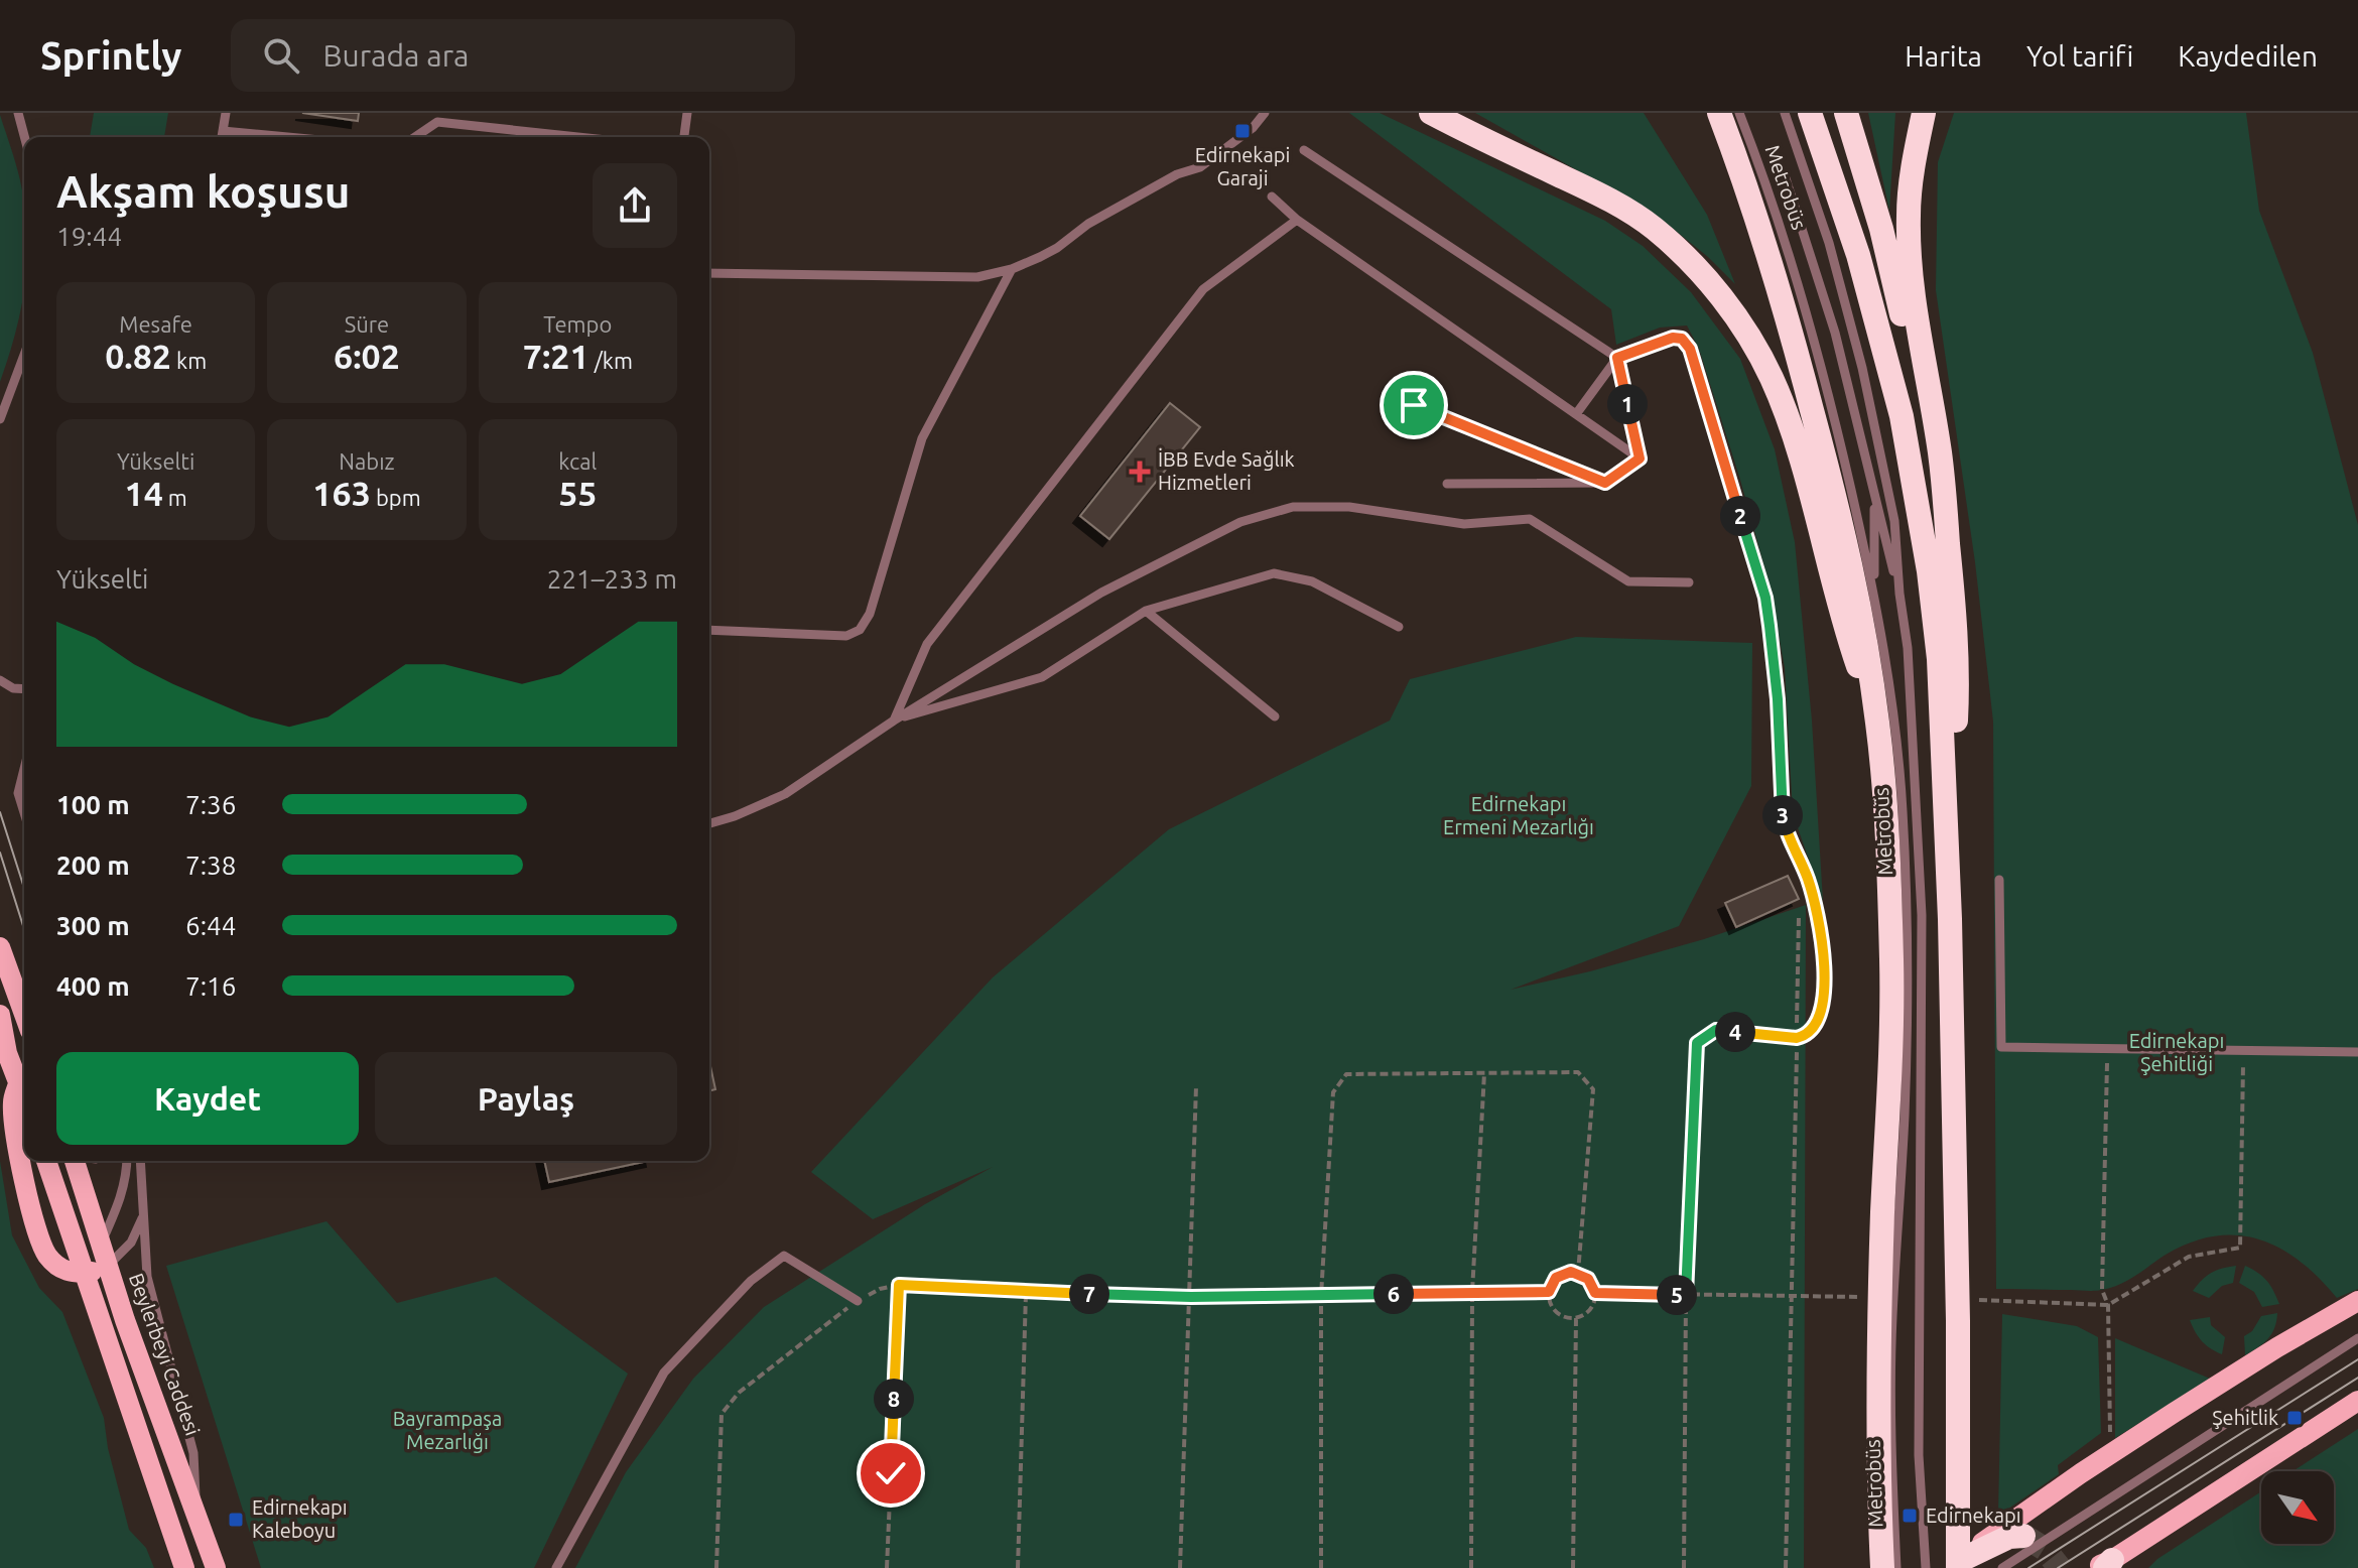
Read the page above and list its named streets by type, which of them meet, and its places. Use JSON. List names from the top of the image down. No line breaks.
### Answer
{"streets":{"main road":["Beylerbeyi Caddesi"],"lane":["Metrobüs"]},"parks":["Edirnekapı Ermeni Mezarlığı","Edirnekapı Şehitliği","Bayrampaşa Mezarlığı"],"places":{"transit":["Edirnekapi Garaji","Şehitlik","Edirnekapı","Edirnekapı Kaleboyu"],"health":["İBB Evde Sağlık Hizmetleri"]},"north":"bottom right","page":{"header":"Sprintly","search":"Burada ara","nav":["Harita","Yol tarifi","Kaydedilen"],"heading":["Akşam koşusu","19:44"],"stats":[["Mesafe","0.82 km"],["Süre","6:02"],["Tempo","7:21 /km"],["Yükselti","14 m"],["Nabız","163 bpm"],["kcal","55"]],"pins":["1","2","3","4","6","7","5","8"],"chart":["Yükselti","221–233 m"],"list":[{"name":"100 m","note":"7:36"},{"name":"200 m","note":"7:38"},{"name":"300 m","note":"6:44"},{"name":"400 m","note":"7:16"}],"buttons":["Kaydet","Paylaş"]}}
